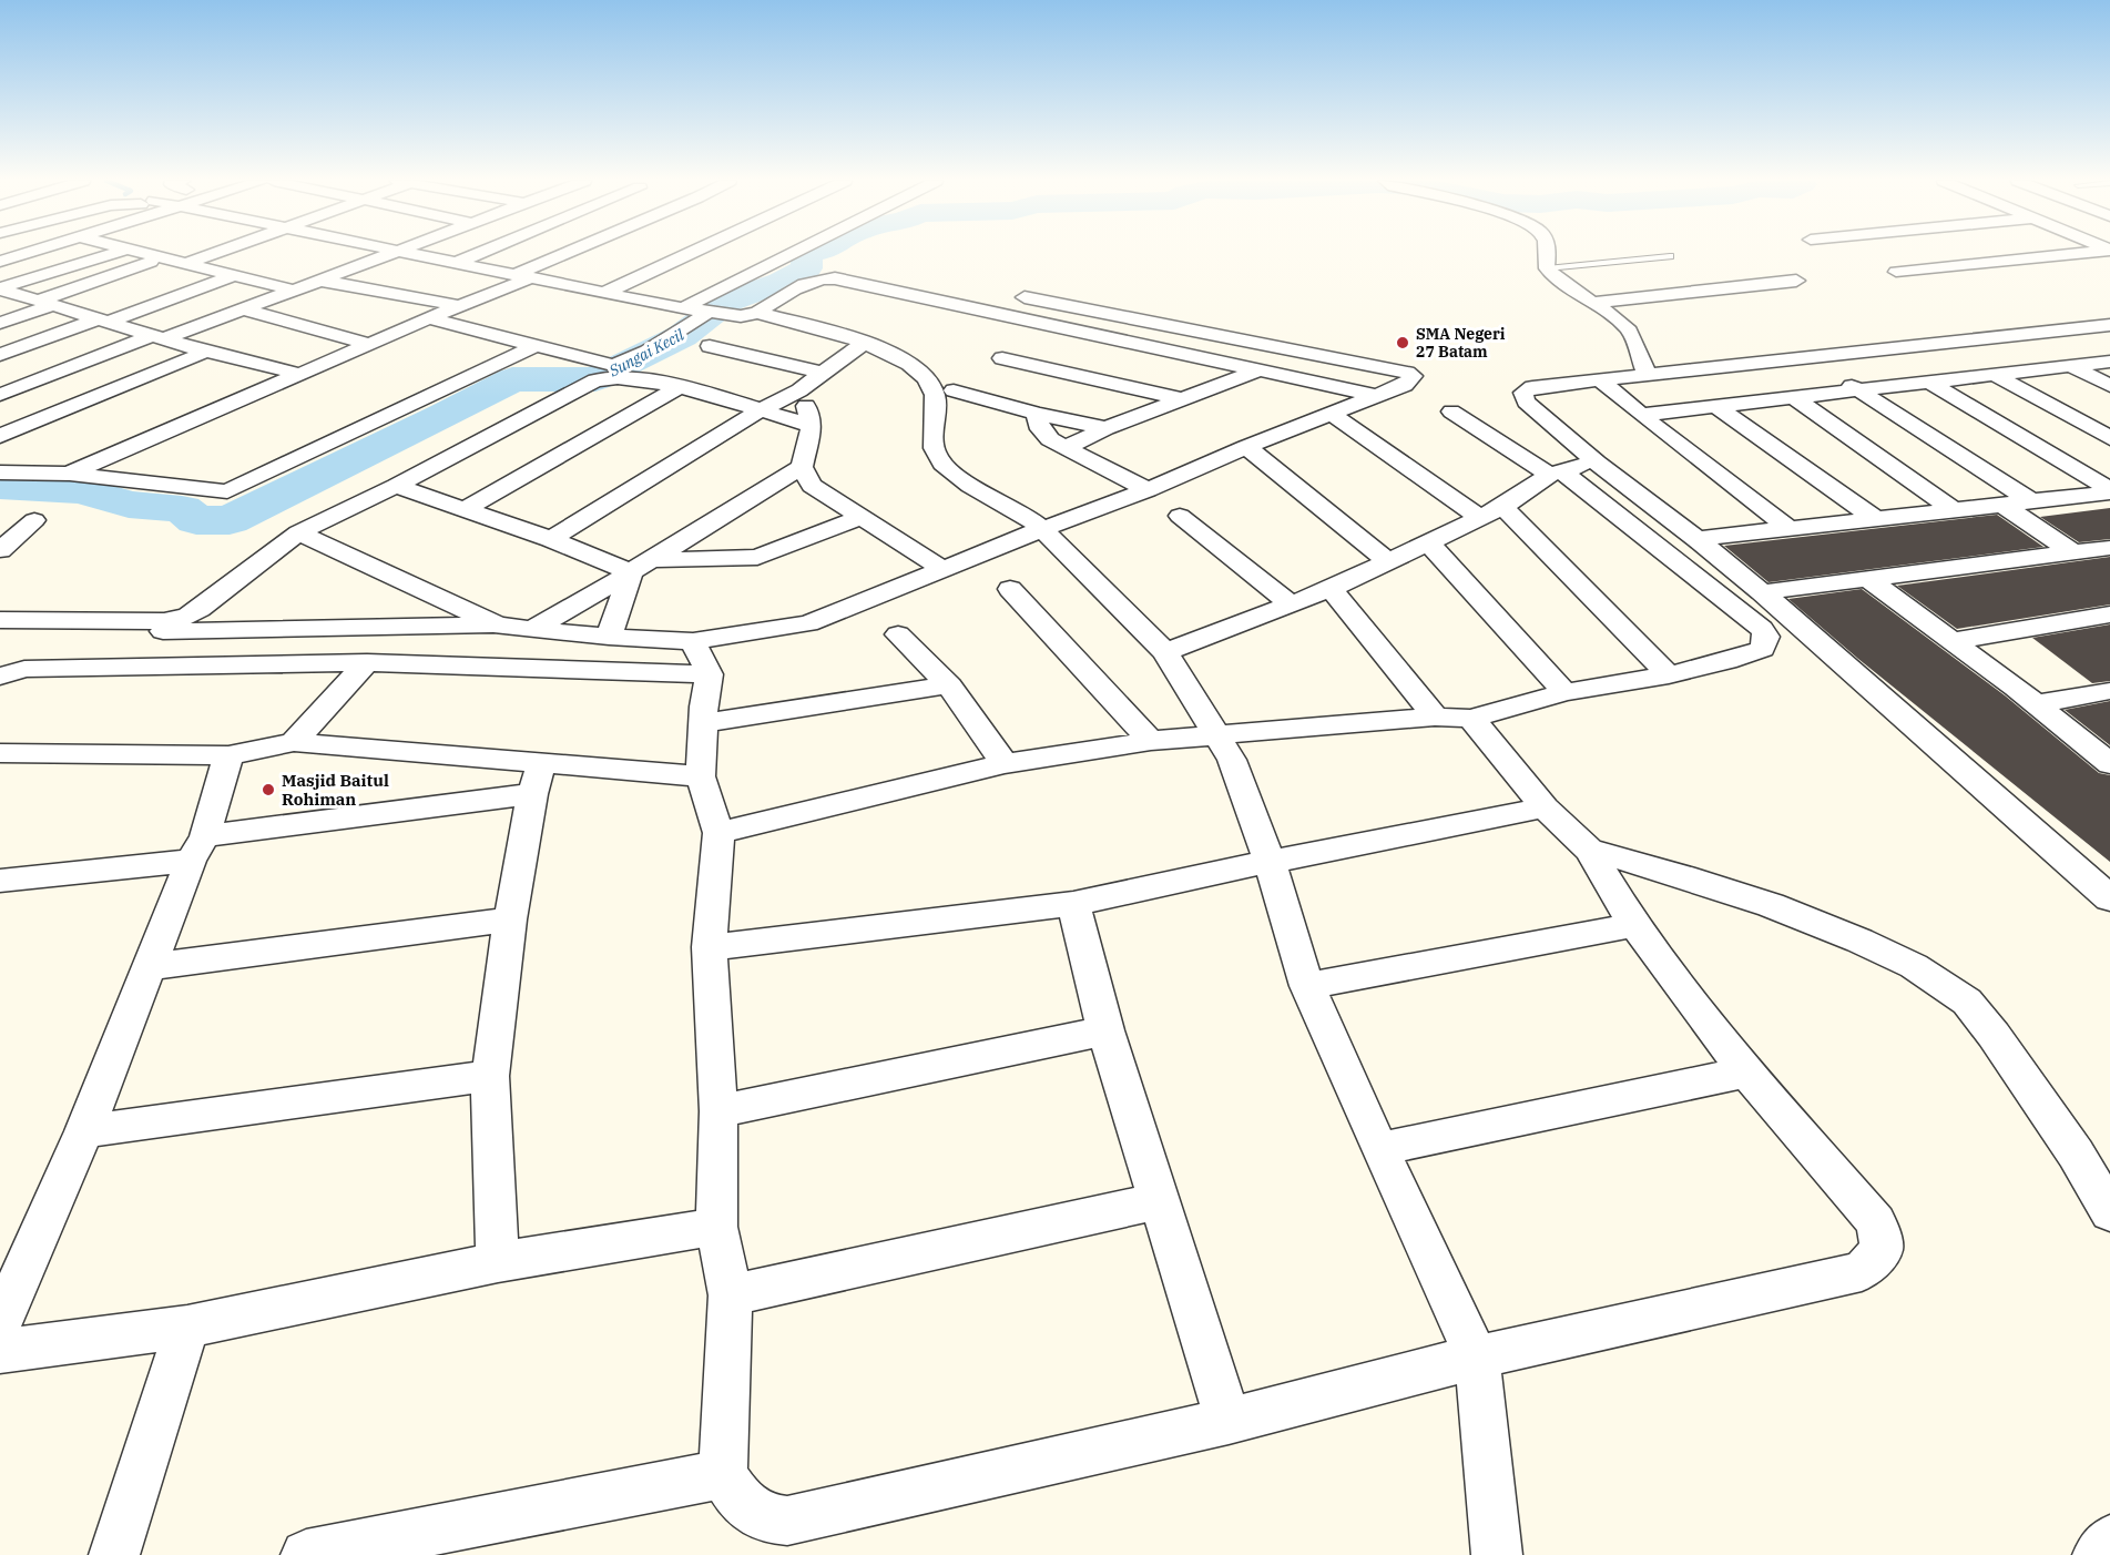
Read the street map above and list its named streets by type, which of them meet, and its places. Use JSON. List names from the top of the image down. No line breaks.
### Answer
{"water":["Sungai Kecil"],"places":["SMA Negeri 27 Batam","Masjid Baitul Rohiman"]}
